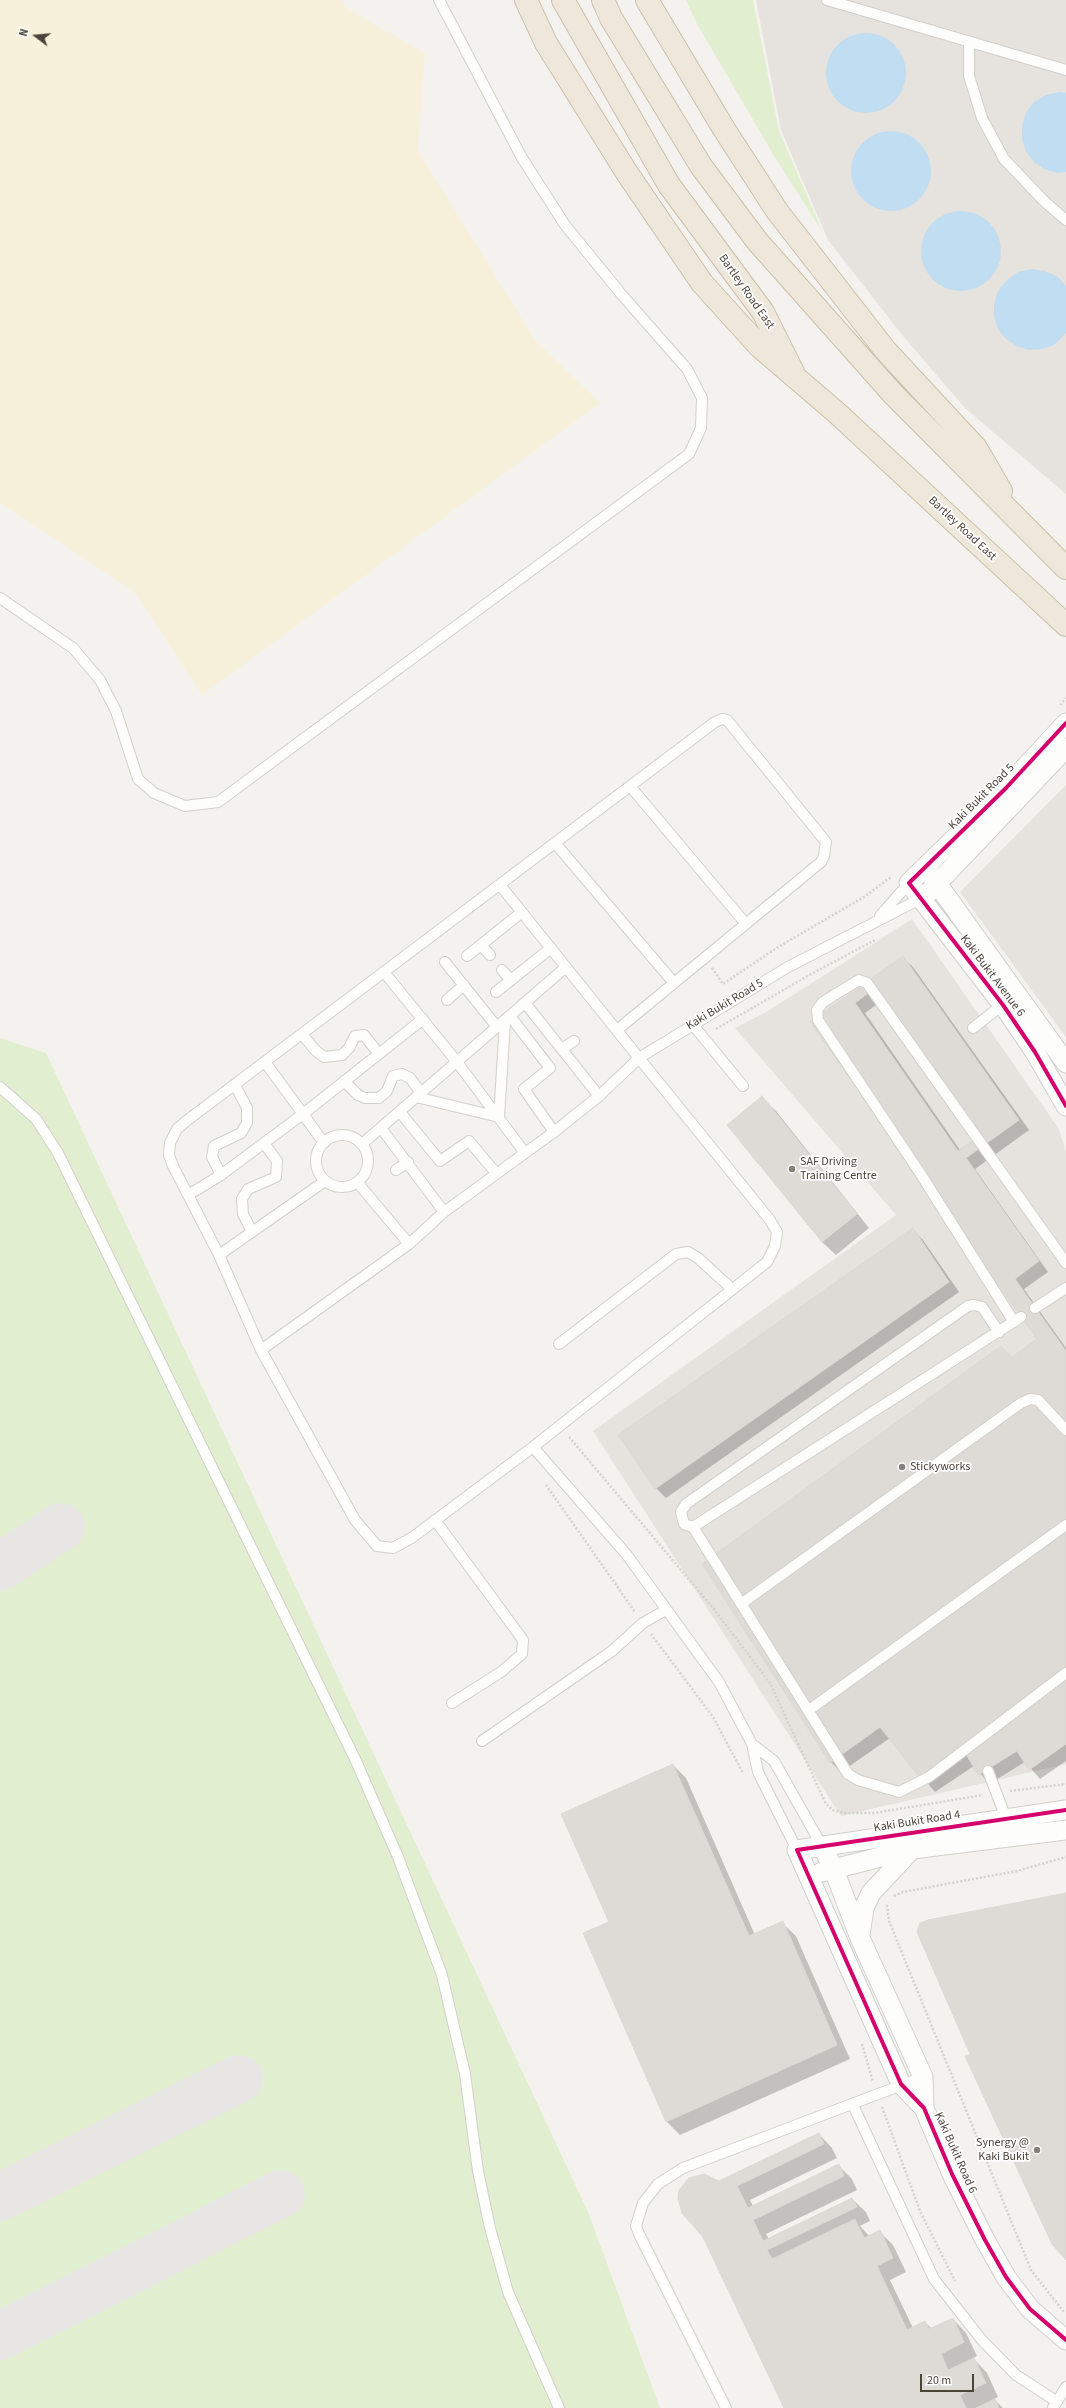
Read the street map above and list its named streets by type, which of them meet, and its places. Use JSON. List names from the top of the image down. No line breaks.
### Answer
{"streets":{"highway":["Bartley Road East"],"street":["Kaki Bukit Road 5","Kaki Bukit Avenue 6","Kaki Bukit Road 4","Kaki Bukit Road 6"]},"crossings":[["Kaki Bukit Road 5","Kaki Bukit Avenue 6"]],"places":["SAF Driving Training Centre","Stickyworks","Synergy @ Kaki Bukit"],"scale_bar":"20 m","north":"left"}
